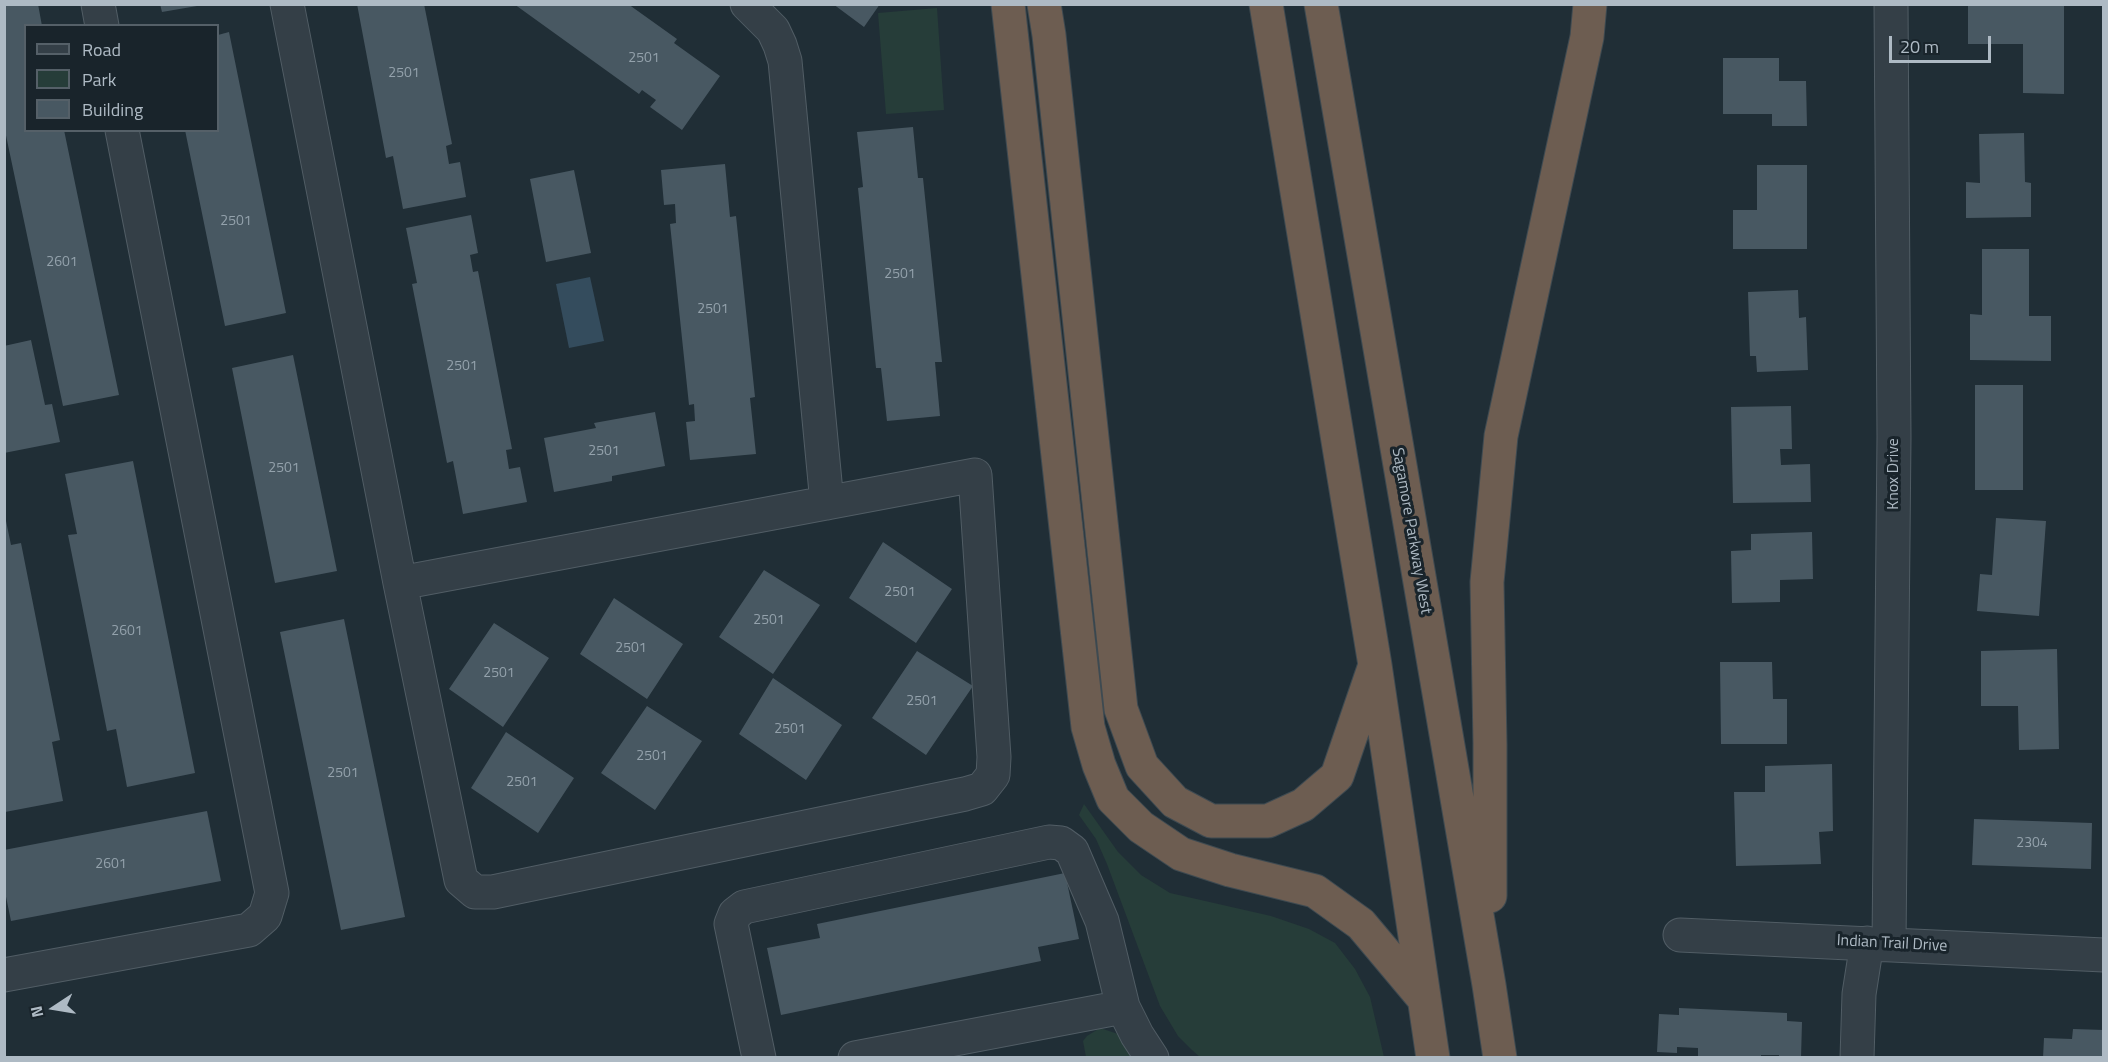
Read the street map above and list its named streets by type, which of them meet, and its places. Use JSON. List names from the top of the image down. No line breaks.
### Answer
{"streets":{"highway":["Sagamore Parkway West"],"street":["Knox Drive","Indian Trail Drive"]},"crossings":[["Knox Drive","Indian Trail Drive"]],"house_numbers":["2501","2501","2501","2601","2501","2501","2501","2501","2501","2501","2501","2601","2501","2501","2501","2501","2501","2501","2501","2304","2601"],"legend":["Road","Park","Building"],"scale_bar":"20 m","north":"left"}
